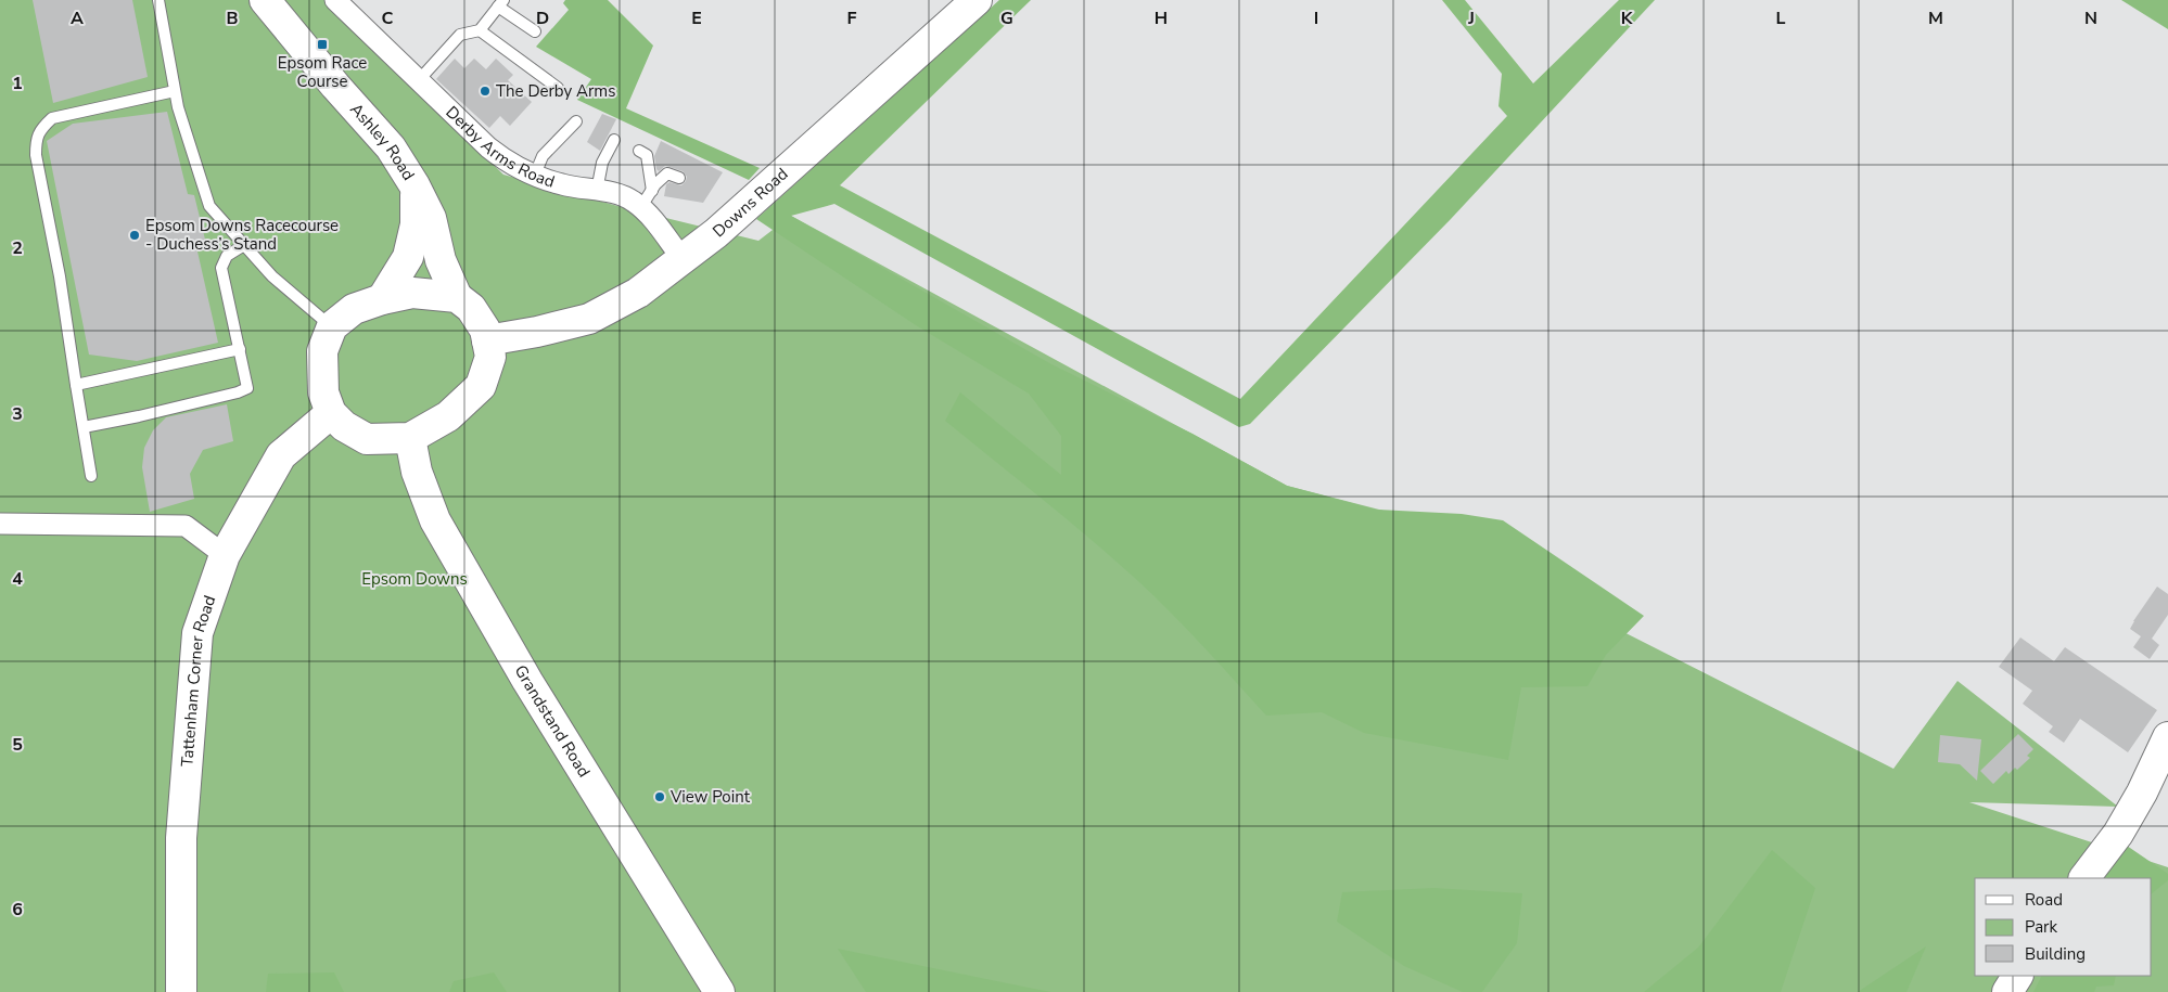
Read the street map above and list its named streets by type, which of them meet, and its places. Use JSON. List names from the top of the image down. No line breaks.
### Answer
{"streets":{"main road":["Ashley Road","Downs Road","Tattenham Corner Road","Grandstand Road"],"street":["Derby Arms Road"]},"crossings":[["Ashley Road","Downs Road"],["Ashley Road","Tattenham Corner Road"],["Ashley Road","Grandstand Road"],["Derby Arms Road","Downs Road"],["Downs Road","Tattenham Corner Road"],["Downs Road","Grandstand Road"],["Tattenham Corner Road","Grandstand Road"]],"parks":["Epsom Downs"],"places":{"transit":["Epsom Race Course"],"other":["The Derby Arms","Epsom Downs Racecourse - Duchess’s Stand","View Point"]},"legend":["Road","Park","Building"],"grid":{"columns":["A","B","C","D","E","F","G","H","I","J","K","L","M","N"],"rows":["1","2","3","4","5","6"]}}
